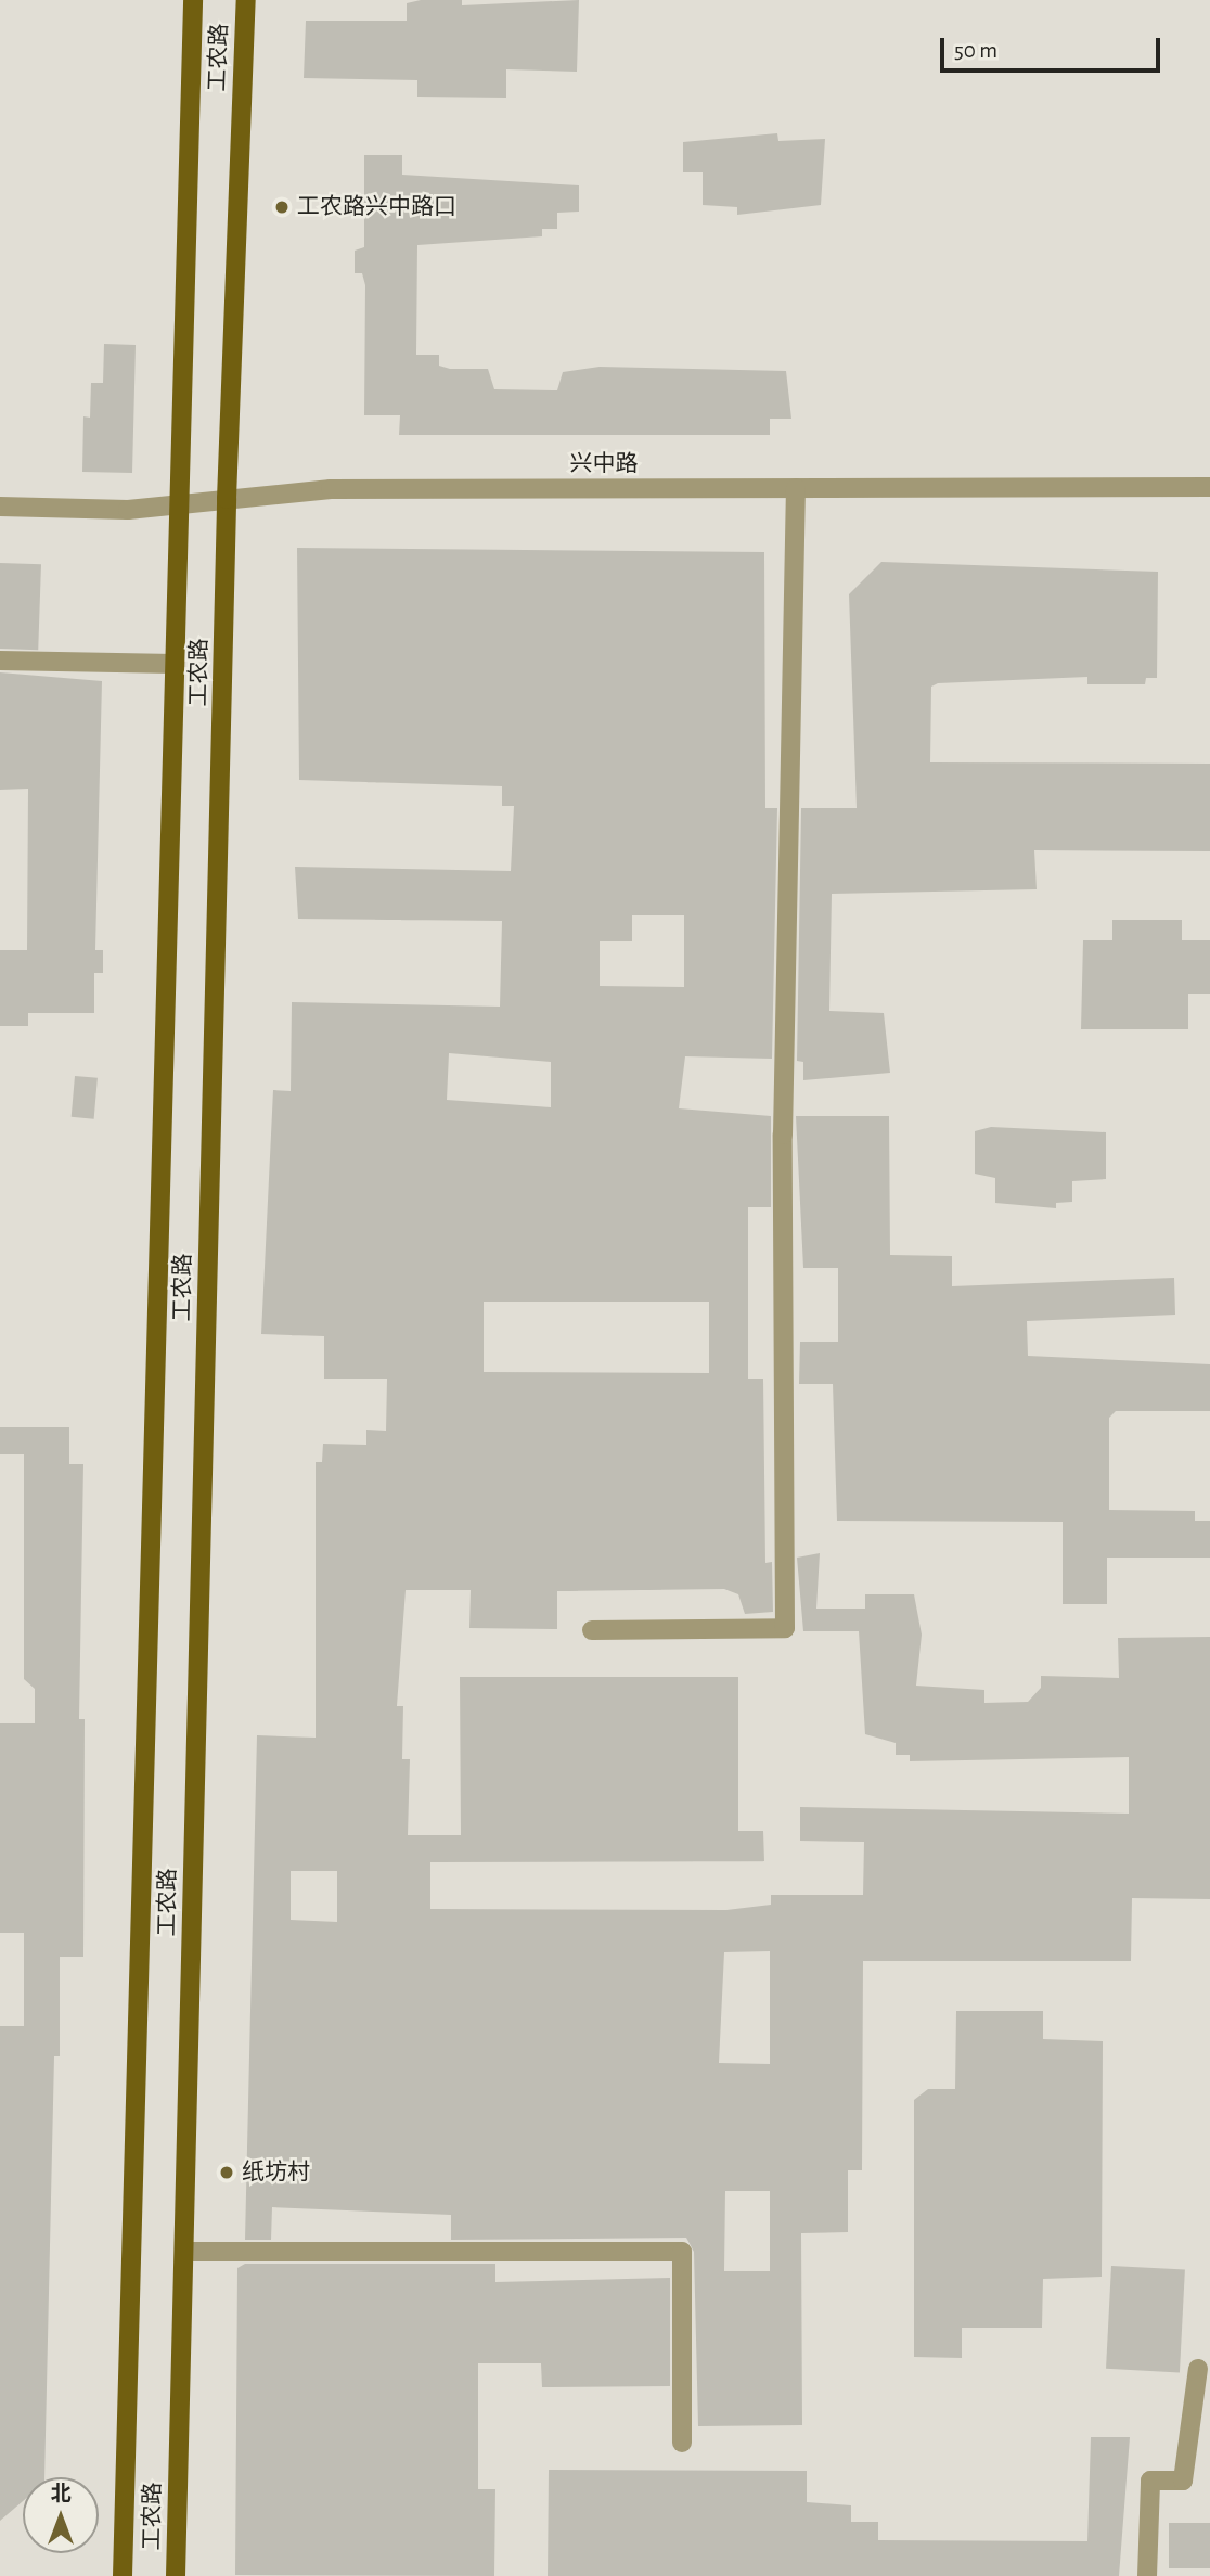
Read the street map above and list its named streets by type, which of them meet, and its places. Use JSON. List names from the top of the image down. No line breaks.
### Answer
{"streets":{"main road":["工农路"],"street":["兴中路"]},"crossings":[["工农路","兴中路"]],"places":["工农路兴中路口","纸坊村"],"scale_bar":"50 m","north":"top"}
